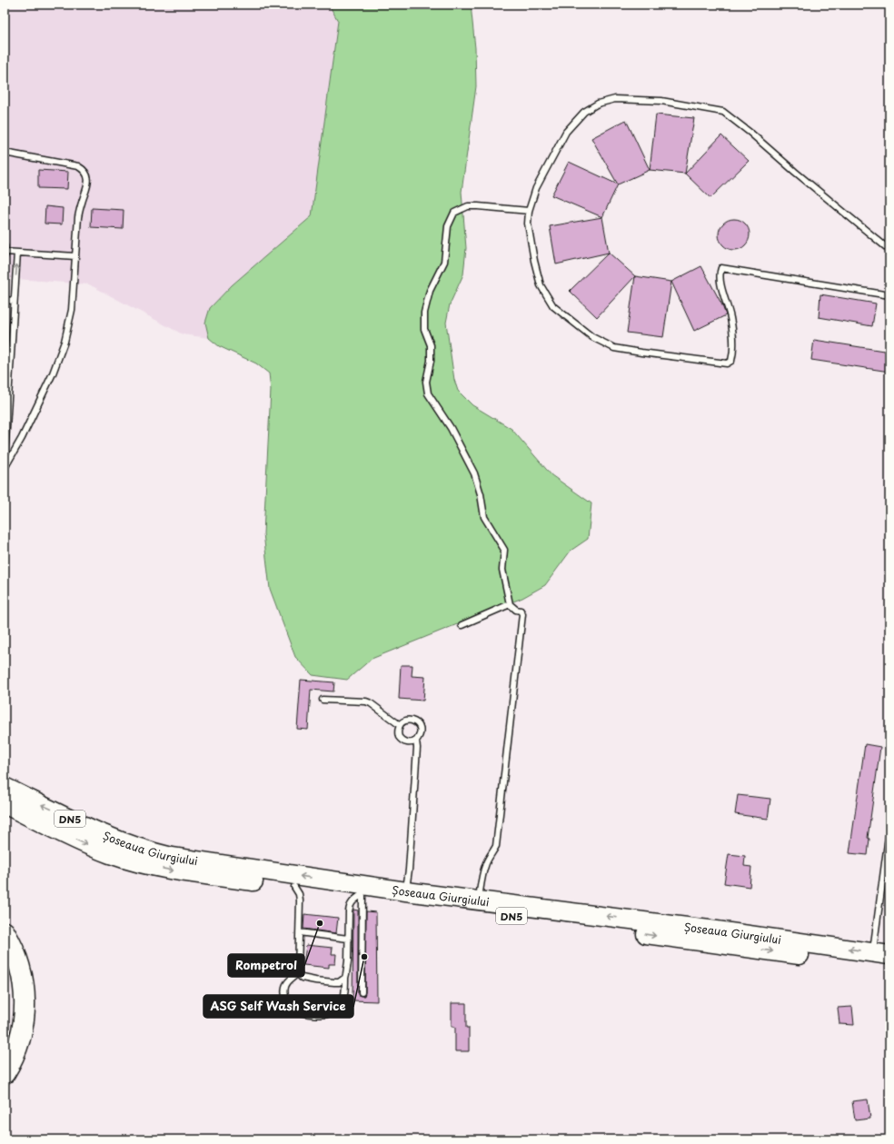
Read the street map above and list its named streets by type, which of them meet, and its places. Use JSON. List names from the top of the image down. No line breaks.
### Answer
{"streets":{"highway":["DN5","Șoseaua Giurgiului"]},"places":["Rompetrol","ASG Self Wash Service"]}
